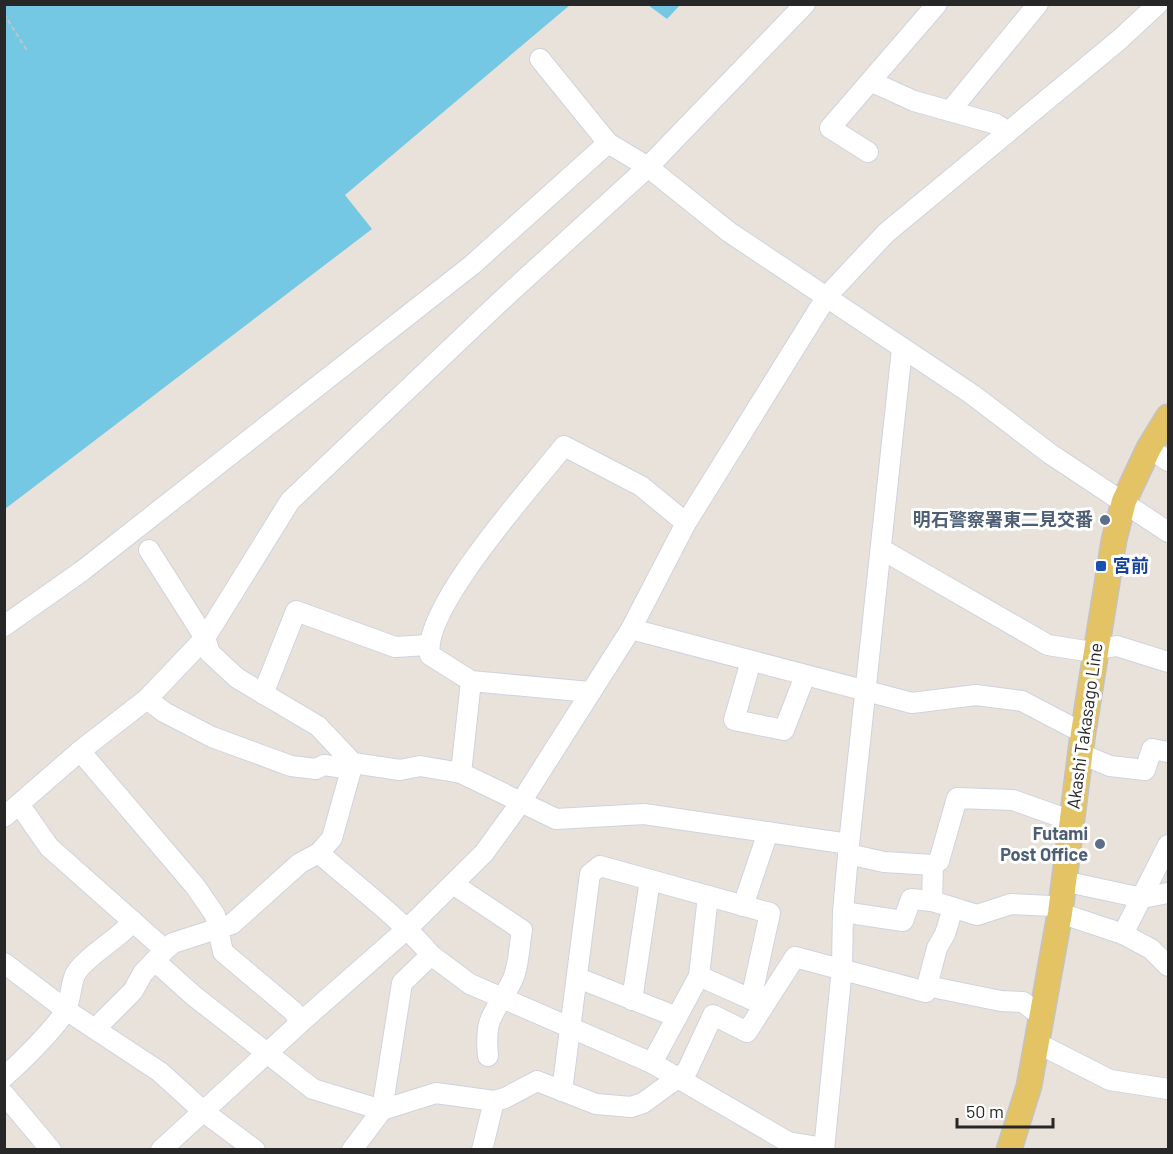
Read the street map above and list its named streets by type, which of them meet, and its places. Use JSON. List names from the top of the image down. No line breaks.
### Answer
{"streets":{"main road":["Akashi Takasago Line"]},"places":{"other":["明石警察署東二見交番","Futami Post Office"],"transit":["宮前"]},"scale_bar":"50 m"}
